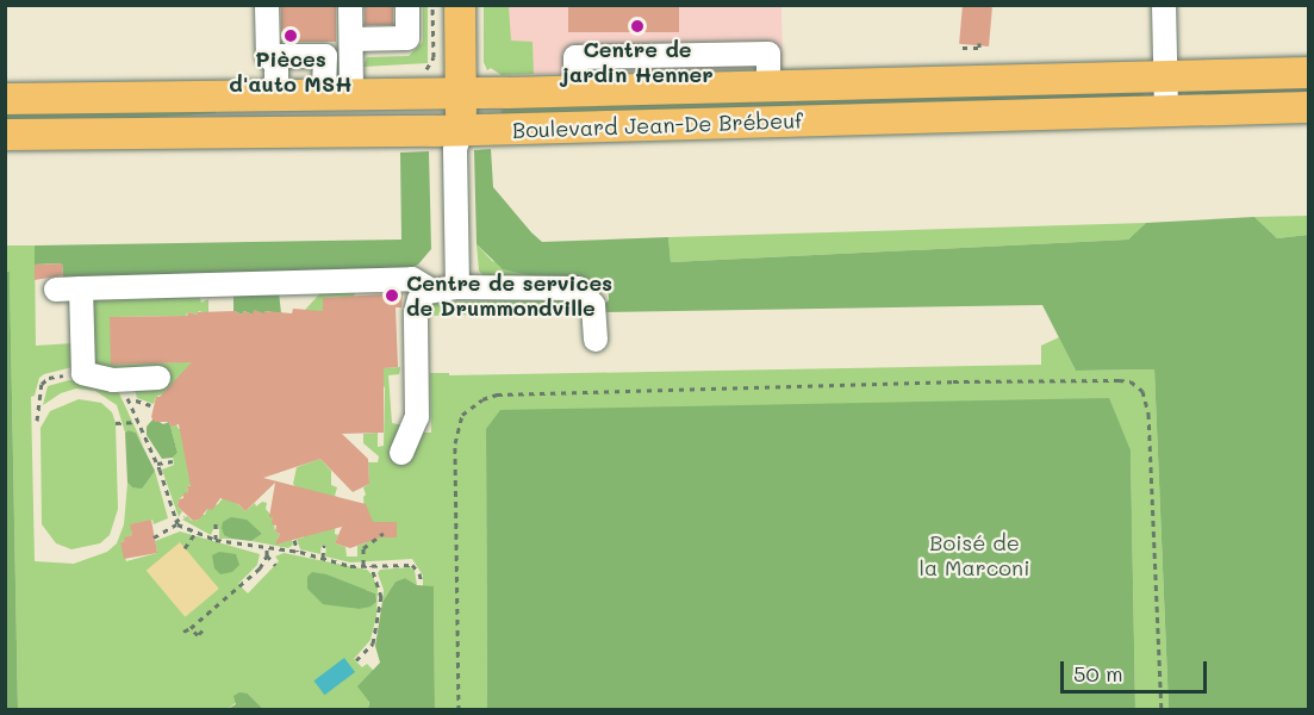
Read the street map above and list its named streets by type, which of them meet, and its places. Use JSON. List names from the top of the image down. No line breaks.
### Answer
{"streets":{"main road":["Boulevard Jean-De Brébeuf"]},"parks":["Boisé de la Marconi"],"places":["Centre de jardin Henner","Pièces d'auto MSH","Centre de services de Drummondville"],"scale_bar":"50 m"}
